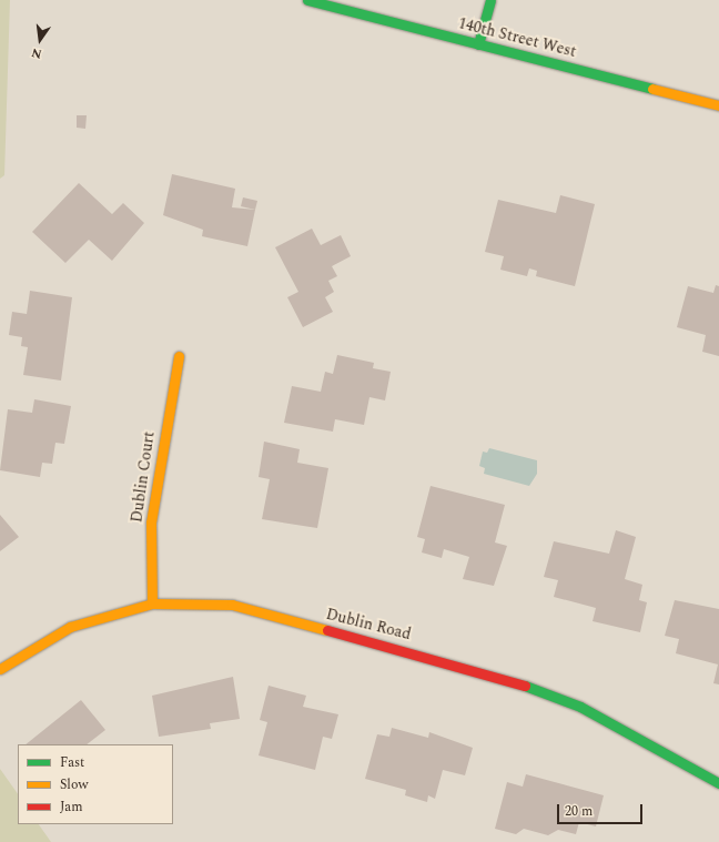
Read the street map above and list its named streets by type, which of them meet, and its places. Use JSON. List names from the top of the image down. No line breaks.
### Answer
{"streets":{"street":["140th Street West","Dublin Court","Dublin Road"]},"crossings":[["Dublin Court","Dublin Road"]],"legend":["Fast","Slow","Jam"],"scale_bar":"20 m","north":"bottom"}
